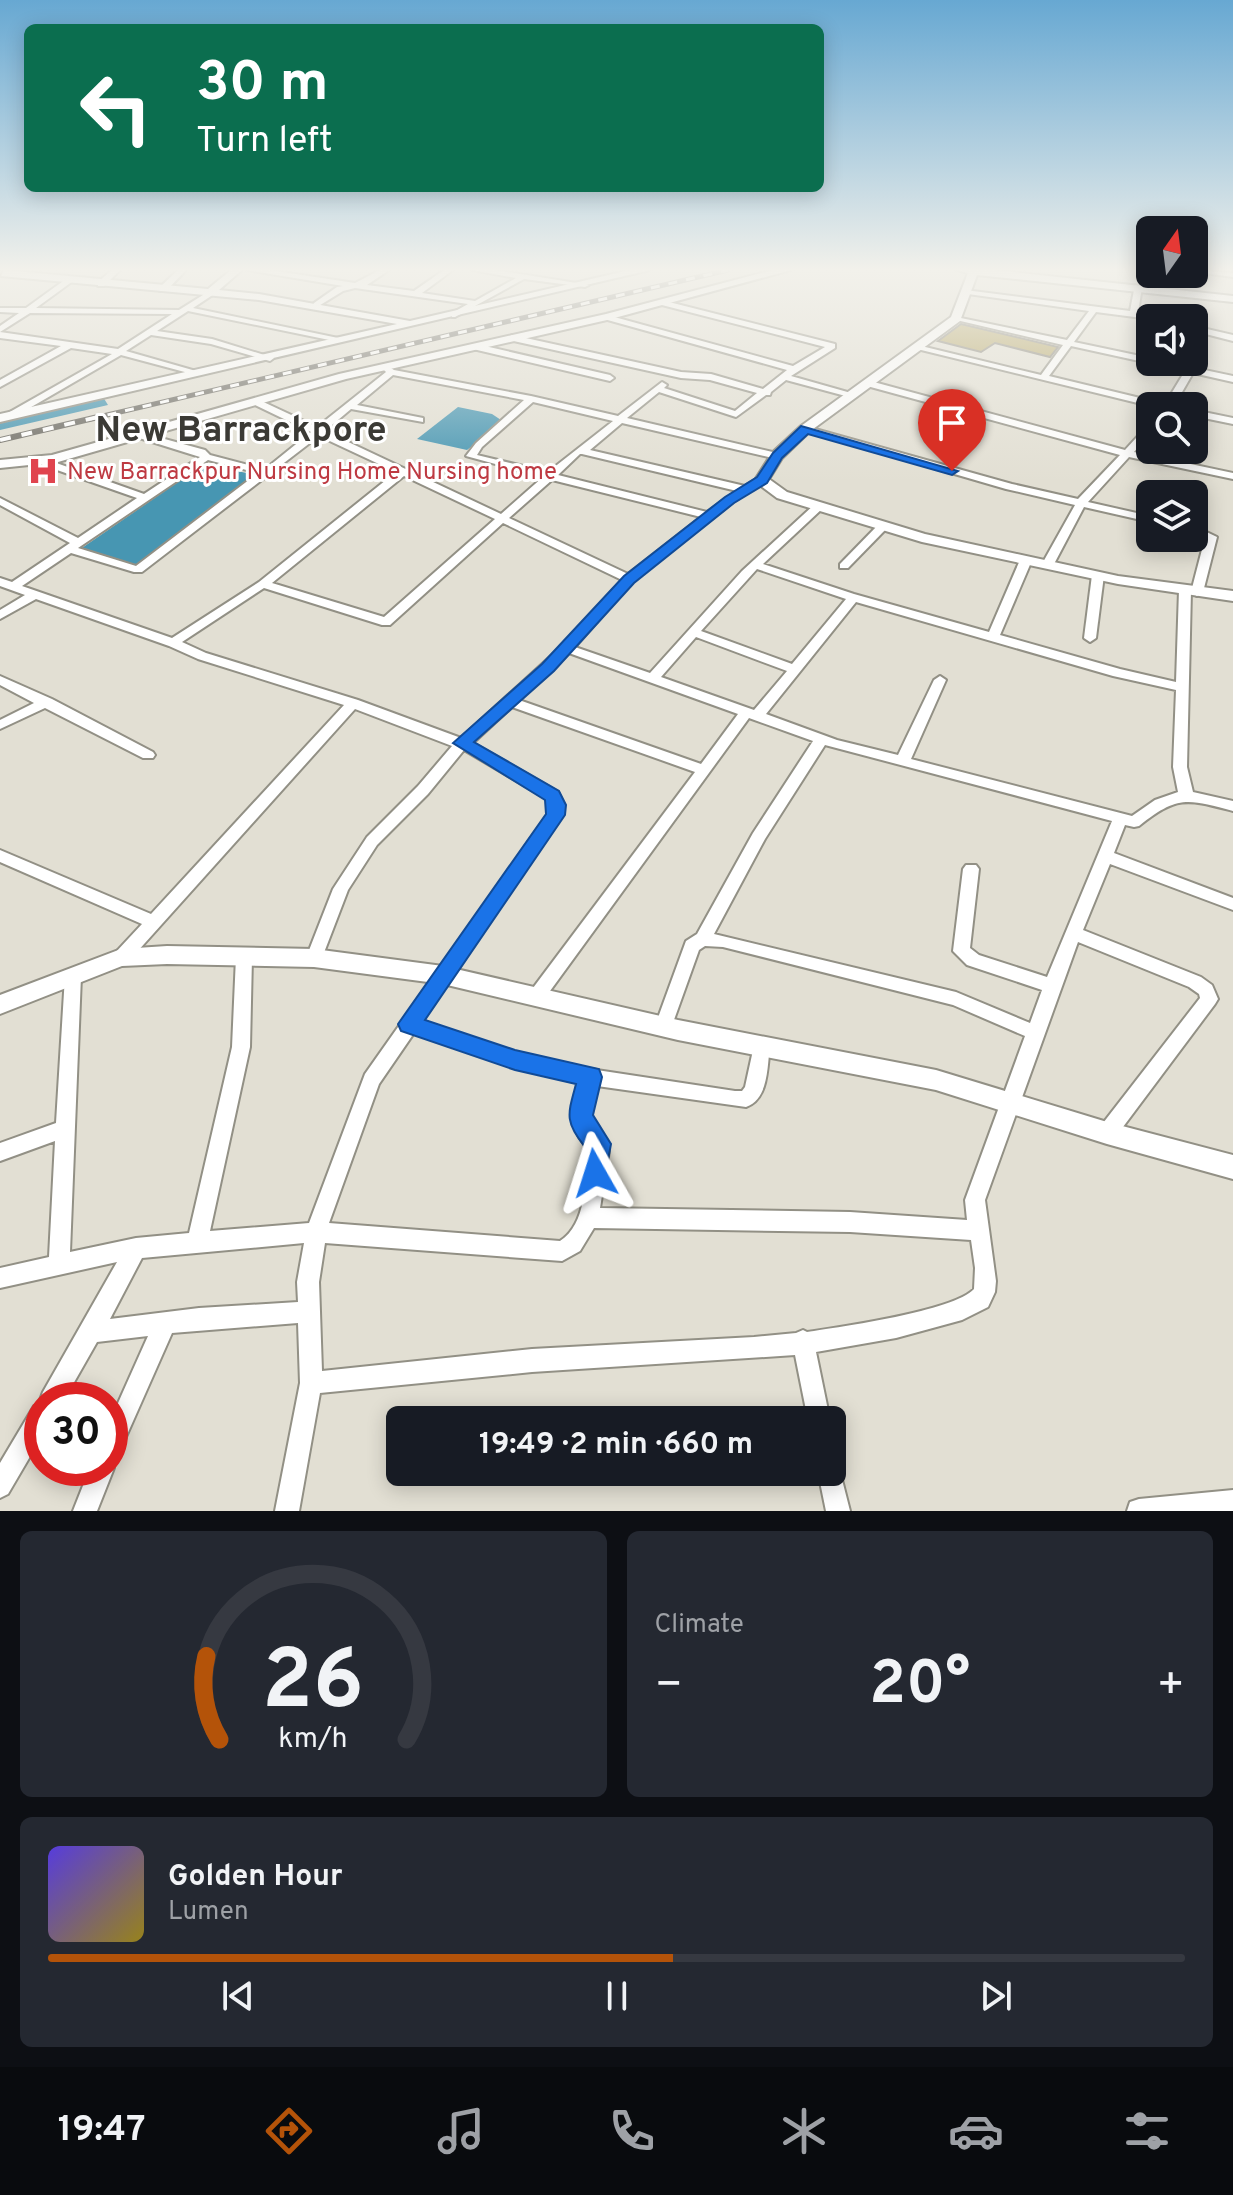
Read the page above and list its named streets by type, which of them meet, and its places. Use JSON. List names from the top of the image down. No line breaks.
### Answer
{"districts":["New Barrackpore"],"places":{"hospital":["New Barrackpur Nursing Home Nursing home"]},"north":"top","page":{"turn":["30 m","Turn left"],"limit":"30","trip":"19:49 · 2 min · 660 m","tile":"Climate","heat":["−","20°","+"],"song":["Golden Hour","Lumen"],"tabs":"19:47","gauge":["26","km/h"]}}
